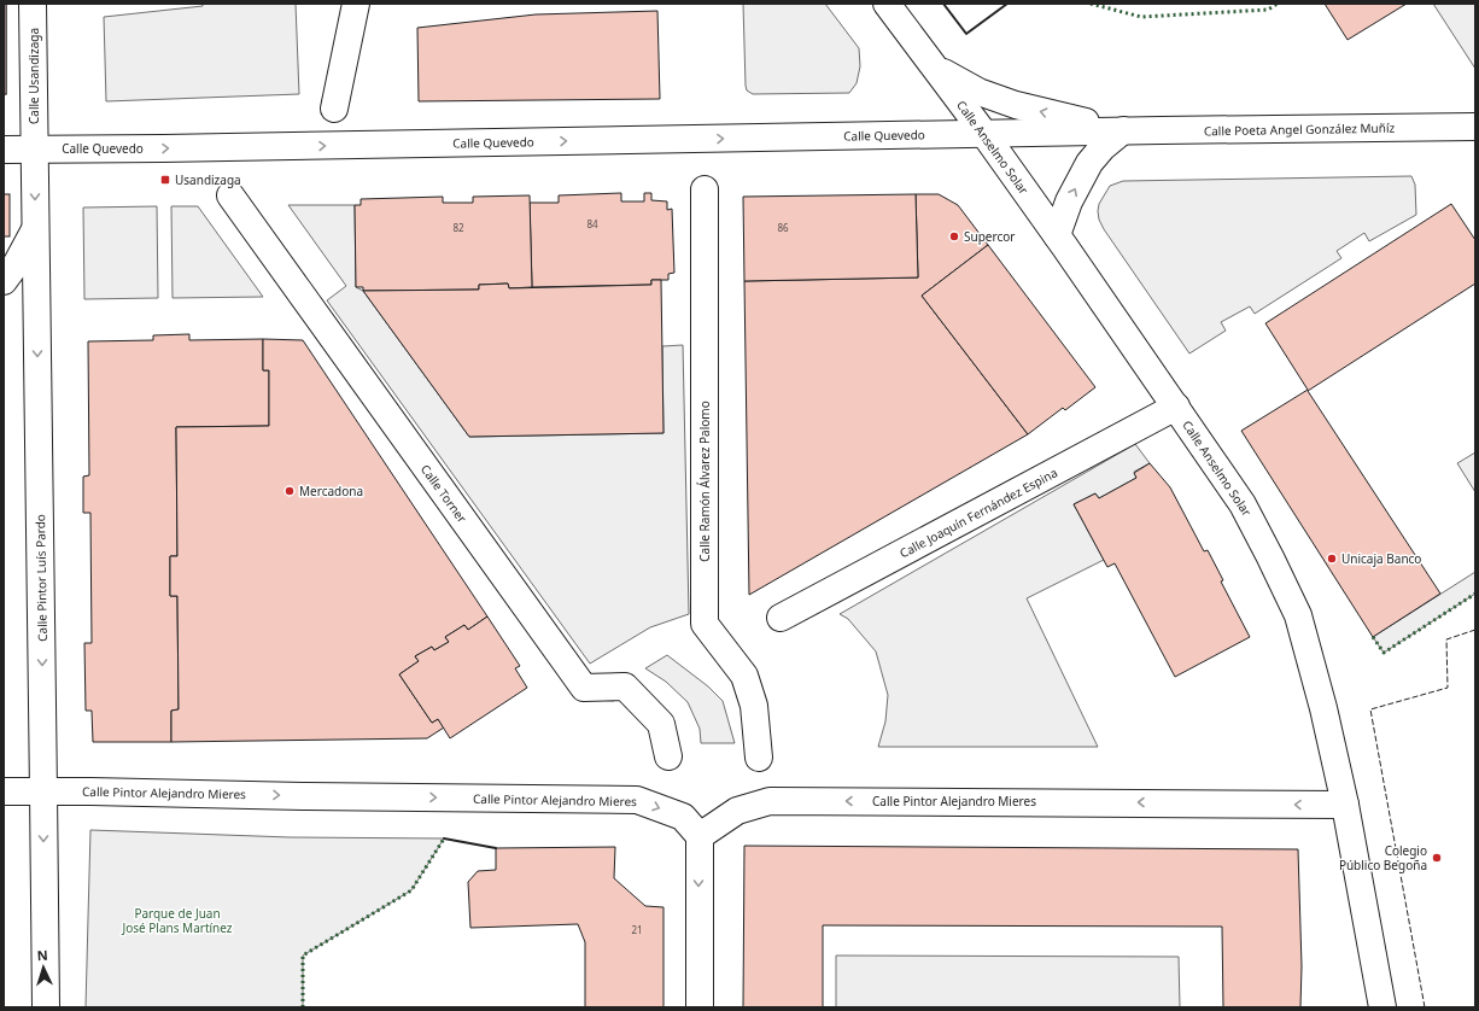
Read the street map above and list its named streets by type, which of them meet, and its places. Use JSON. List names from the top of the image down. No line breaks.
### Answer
{"streets":{"street":["Calle Usandizaga","Calle Poeta Angel González Muñíz","Calle Quevedo","Calle Anselmo Solar","Calle Ramón Álvarez Palomo","Calle Torner","Calle Joaquín Fernández Espina","Calle Pintor Luís Pardo","Calle Pintor Alejandro Mieres"]},"crossings":[["Calle Usandizaga","Calle Quevedo"],["Calle Usandizaga","Calle Pintor Luís Pardo"],["Calle Poeta Angel González Muñíz","Calle Quevedo"],["Calle Poeta Angel González Muñíz","Calle Anselmo Solar"],["Calle Quevedo","Calle Anselmo Solar"],["Calle Quevedo","Calle Pintor Luís Pardo"],["Calle Anselmo Solar","Calle Joaquín Fernández Espina"],["Calle Anselmo Solar","Calle Pintor Alejandro Mieres"],["Calle Pintor Luís Pardo","Calle Pintor Alejandro Mieres"]],"one_way":["Calle Quevedo","Calle Pintor Luís Pardo"],"parks":["Parque de Juan José Plans Martínez"],"places":{"transit":["Usandizaga"],"other":["Supercor","Mercadona","Unicaja Banco","Colegio Público Begoña"]},"house_numbers":["84","82","86","21"],"north":"top"}
